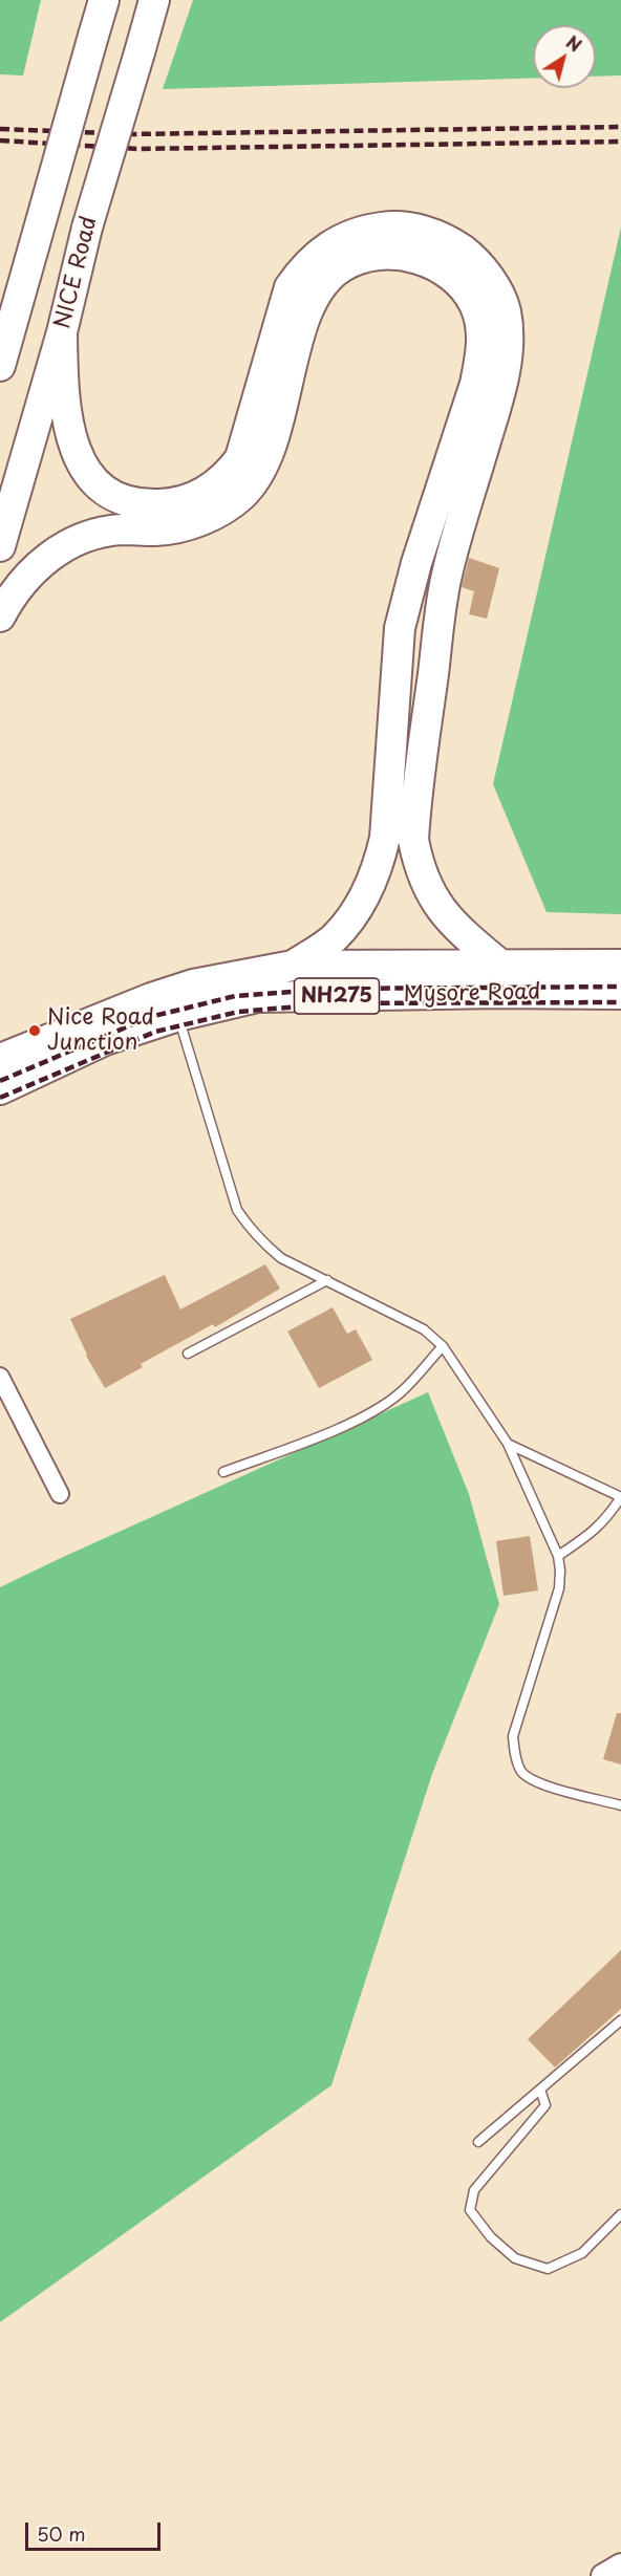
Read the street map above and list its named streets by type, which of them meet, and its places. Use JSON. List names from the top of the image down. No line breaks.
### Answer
{"streets":{"highway":["NICE Road","Mysore Road","NH275"]},"places":["Nice Road Junction"],"scale_bar":"50 m","north":"top right"}
